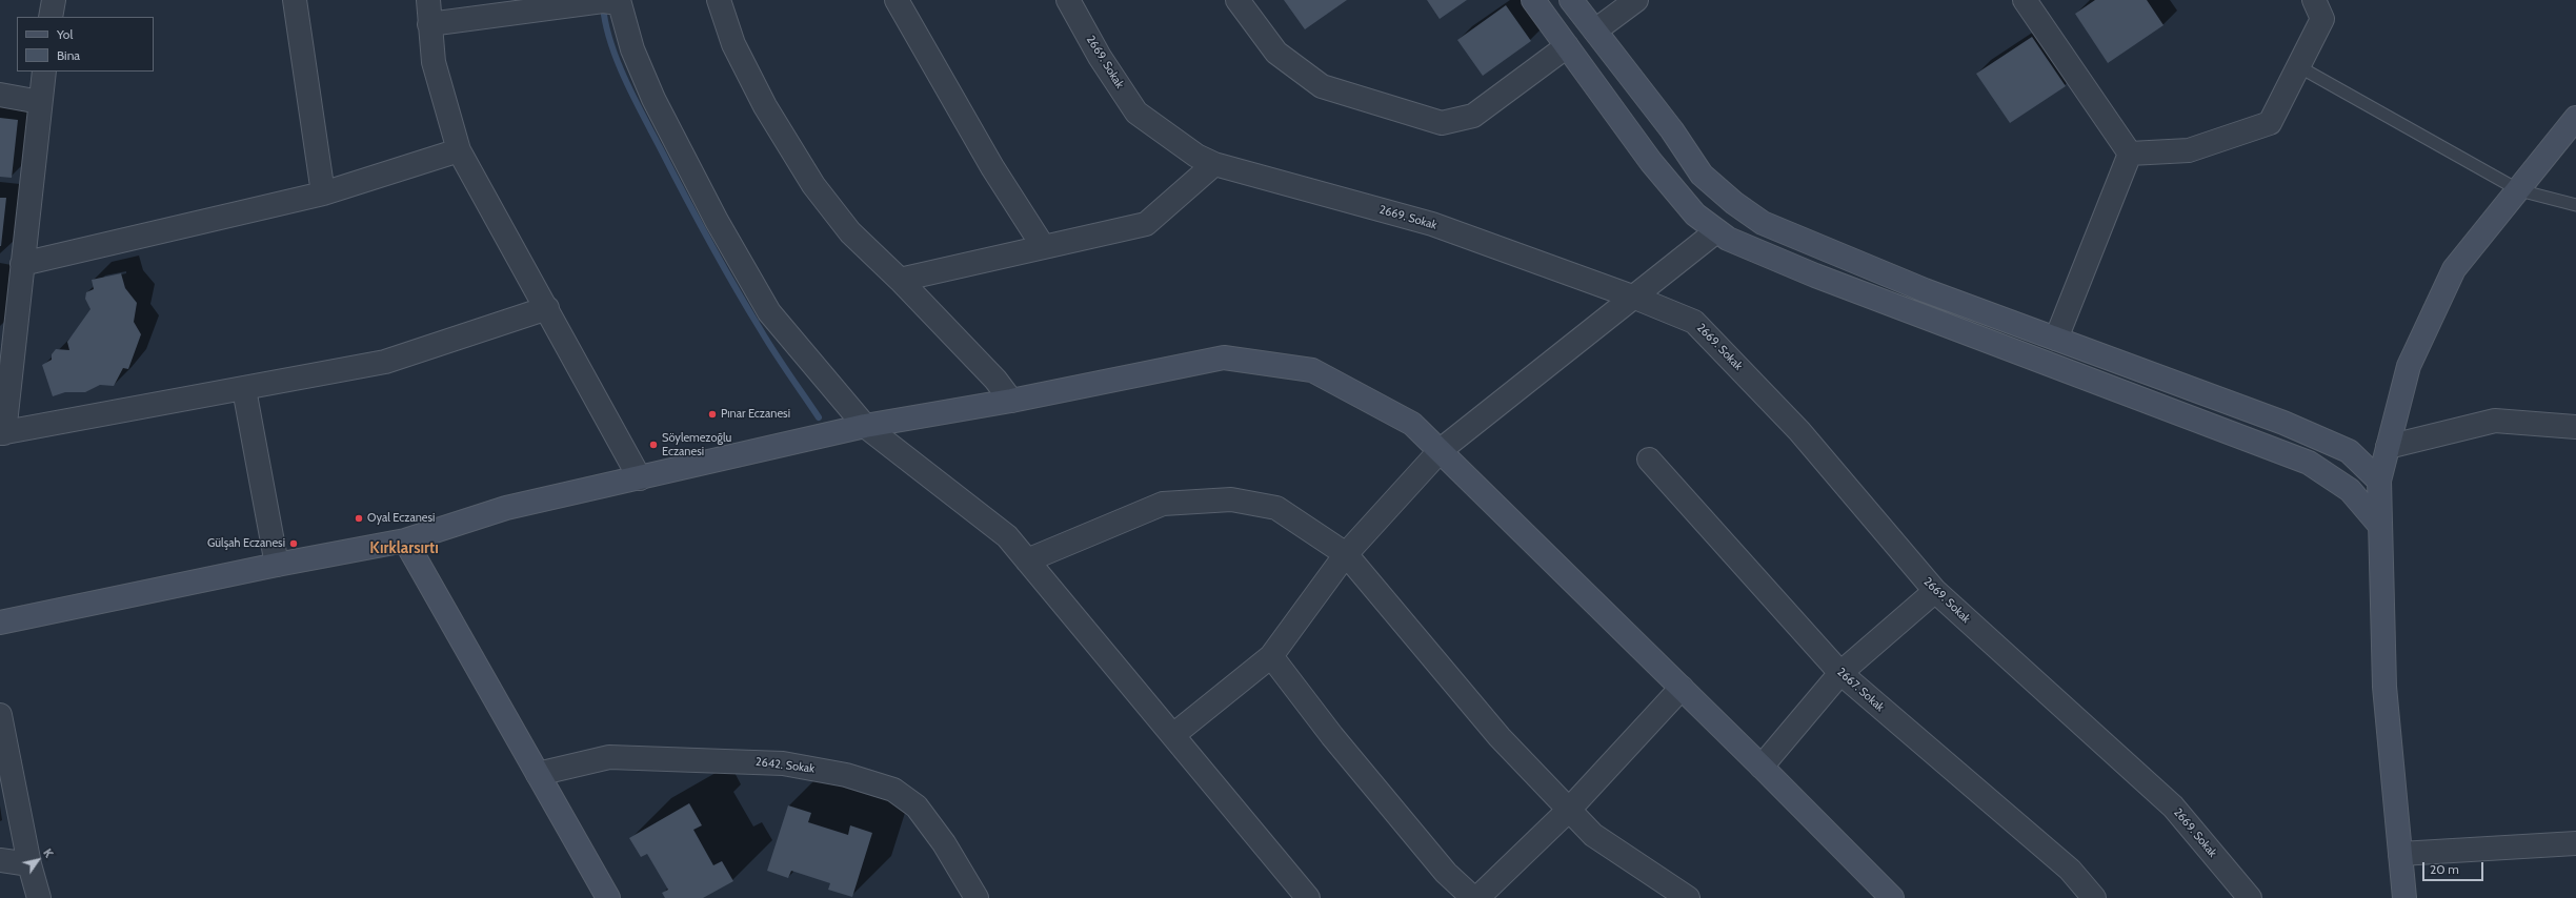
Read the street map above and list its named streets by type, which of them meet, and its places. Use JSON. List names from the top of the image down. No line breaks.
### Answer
{"streets":{"street":["2669. Sokak","2667. Sokak","2642. Sokak"]},"districts":["Kırklarsırtı"],"places":["Pınar Eczanesi","Söylemezoğlu Eczanesi","Oyal Eczanesi","Gülşah Eczanesi"],"legend":["Yol","Bina"],"scale_bar":"20 m","north":"top right"}
